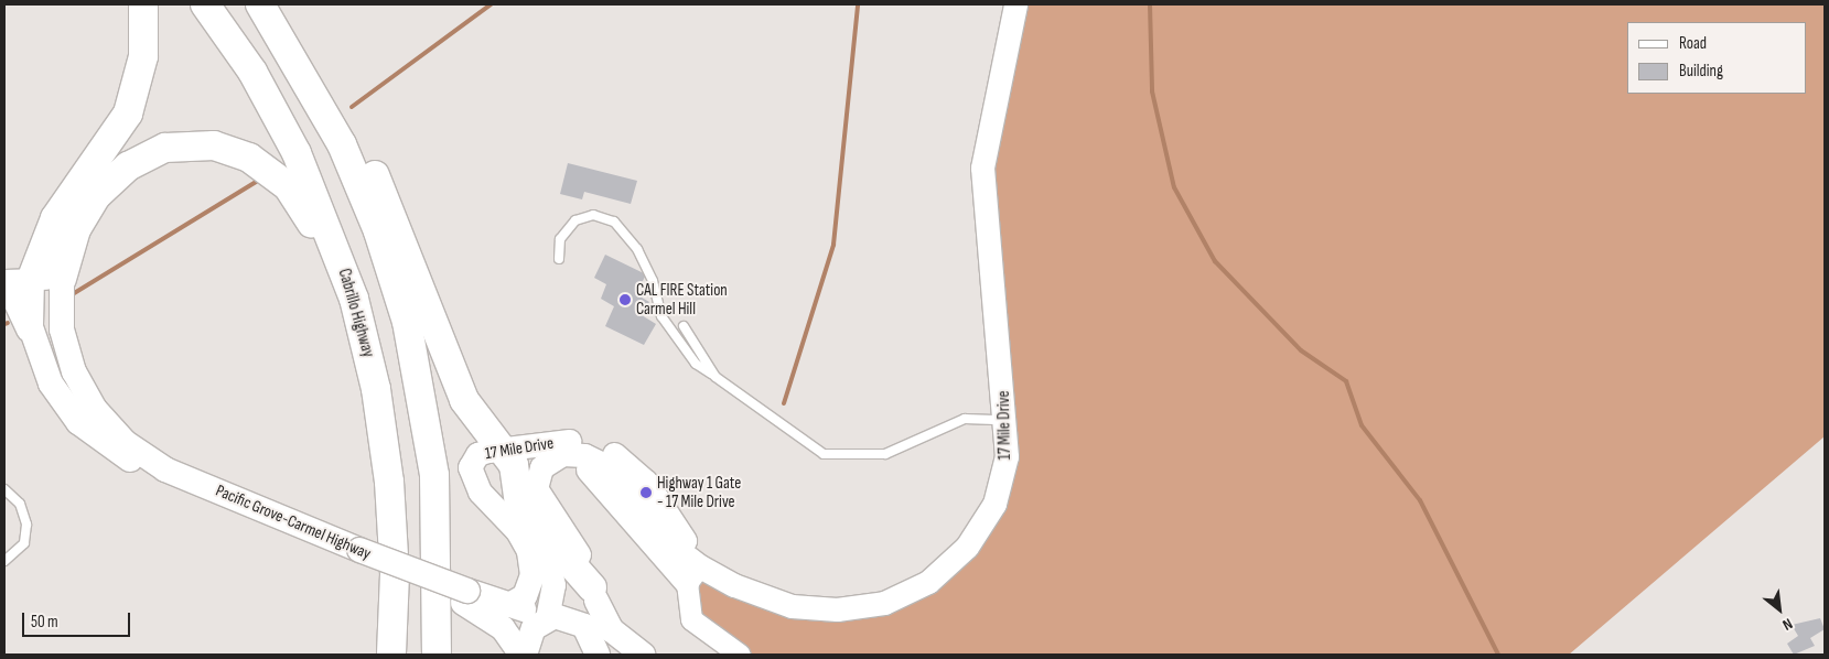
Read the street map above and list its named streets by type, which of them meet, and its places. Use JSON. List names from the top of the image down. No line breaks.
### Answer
{"streets":{"highway":["Cabrillo Highway"],"main road":["17 Mile Drive","Pacific Grove-Carmel Highway"]},"crossings":[["17 Mile Drive","Pacific Grove-Carmel Highway"]],"places":["CAL FIRE Station Carmel Hill","Highway 1 Gate - 17 Mile Drive"],"legend":["Road","Building"],"scale_bar":"50 m","north":"bottom right"}
